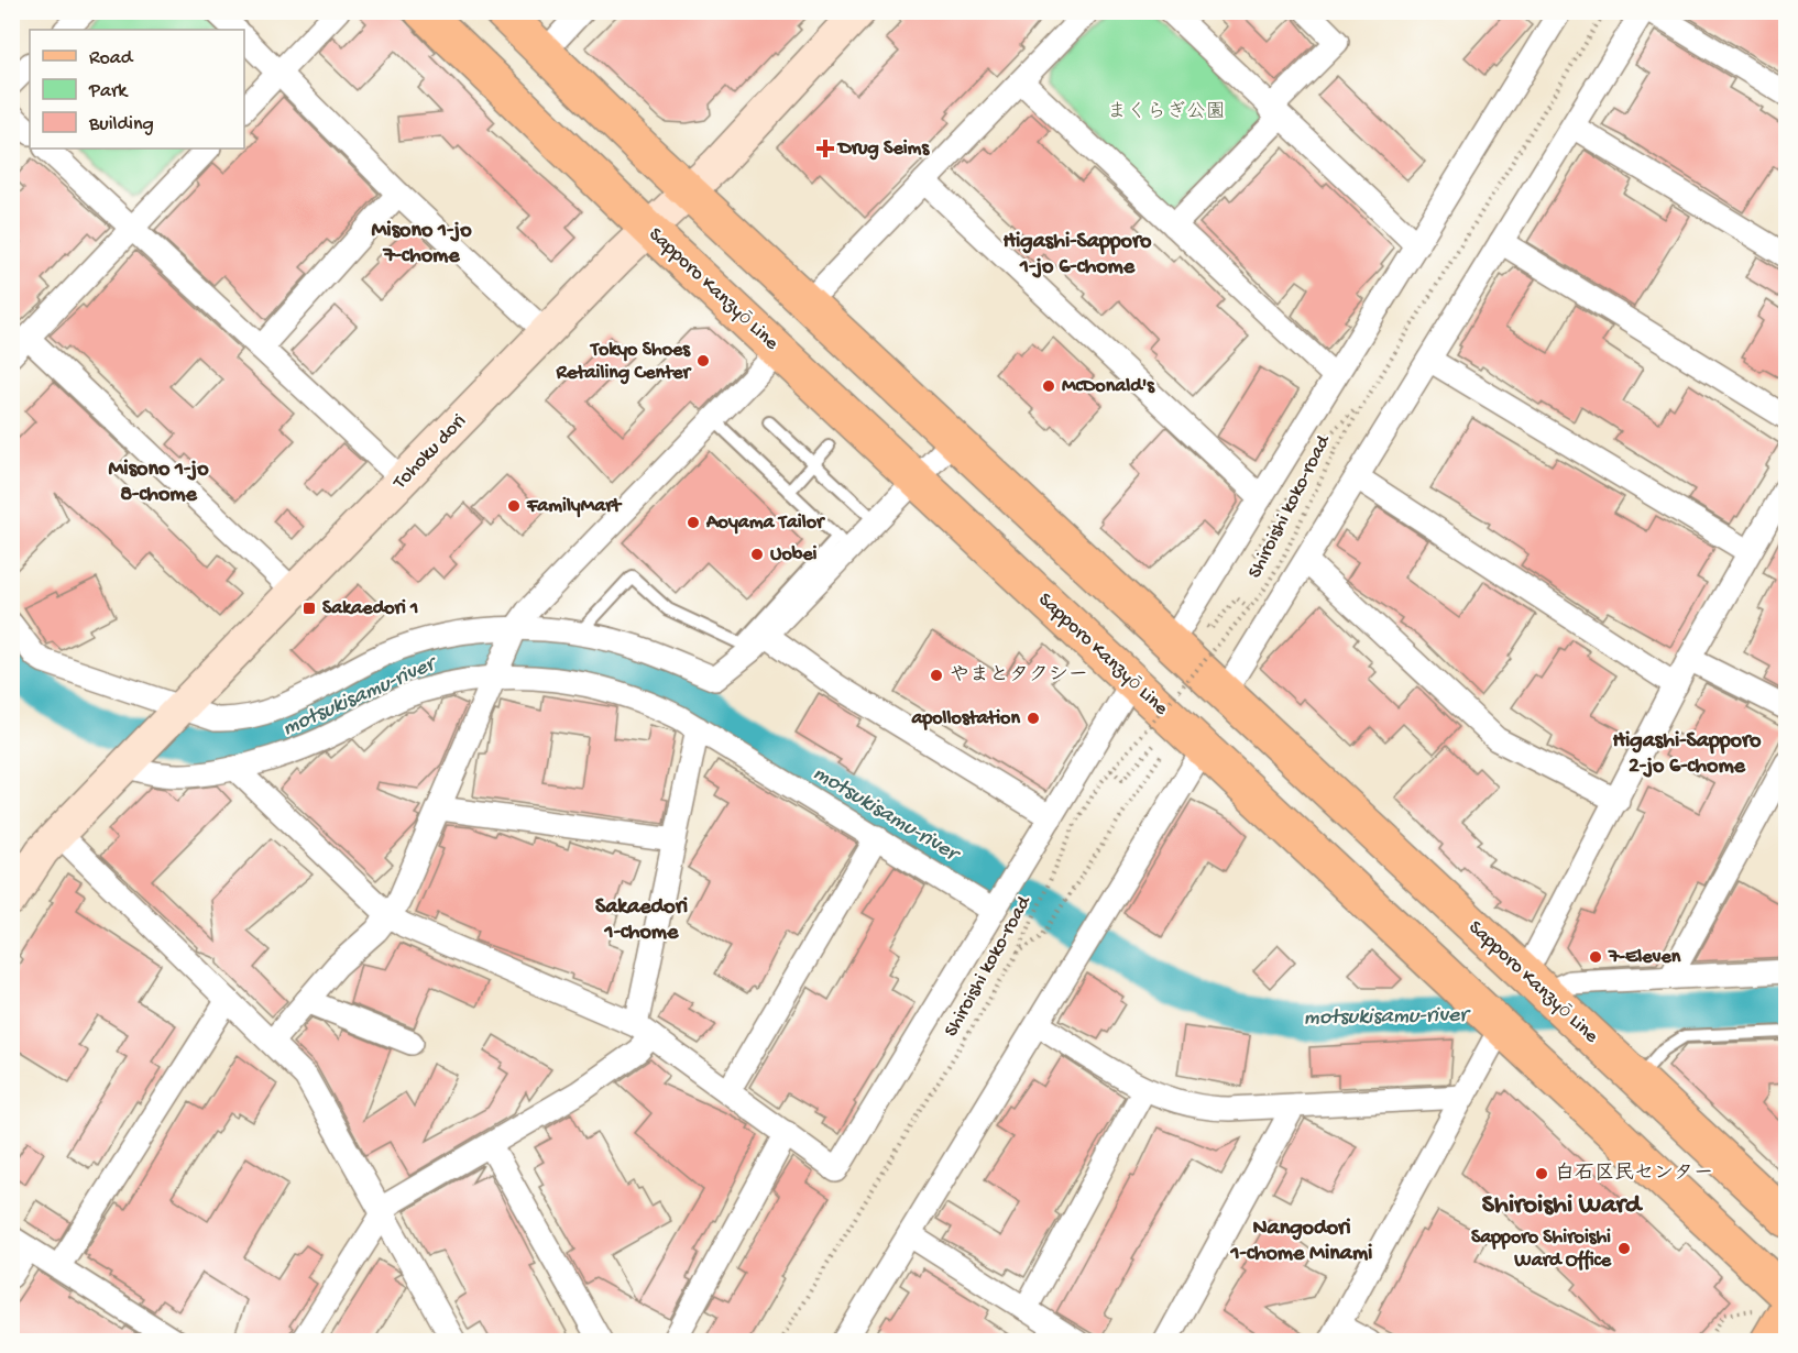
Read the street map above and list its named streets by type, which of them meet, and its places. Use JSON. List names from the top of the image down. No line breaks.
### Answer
{"streets":{"main road":["Sapporo Kanzyō Line"],"street":["Tohoku dori"],"path":["Shiroishi koko-road"]},"crossings":[["Sapporo Kanzyō Line","Tohoku dori"]],"districts":["Misono 1-jo 7-chome","Higashi-Sapporo 1-jo 6-chome","Misono 1-jo 8-chome","Higashi-Sapporo 2-jo 6-chome","Sakaedori 1-chome","Shiroishi Ward","Nangodori 1-chome Minami"],"water":["motsukisamu-river"],"parks":["まくらぎ公園"],"places":{"health":["Drug Seims"],"other":["Tokyo Shoes Retailing Center","McDonald's","FamilyMart","Aoyama Tailor","Uobei","やまとタクシー","apollostation","7-Eleven","白石区民センター","Sapporo Shiroishi Ward Office"],"transit":["Sakaedori 1"]},"legend":["Road","Park","Building"]}
